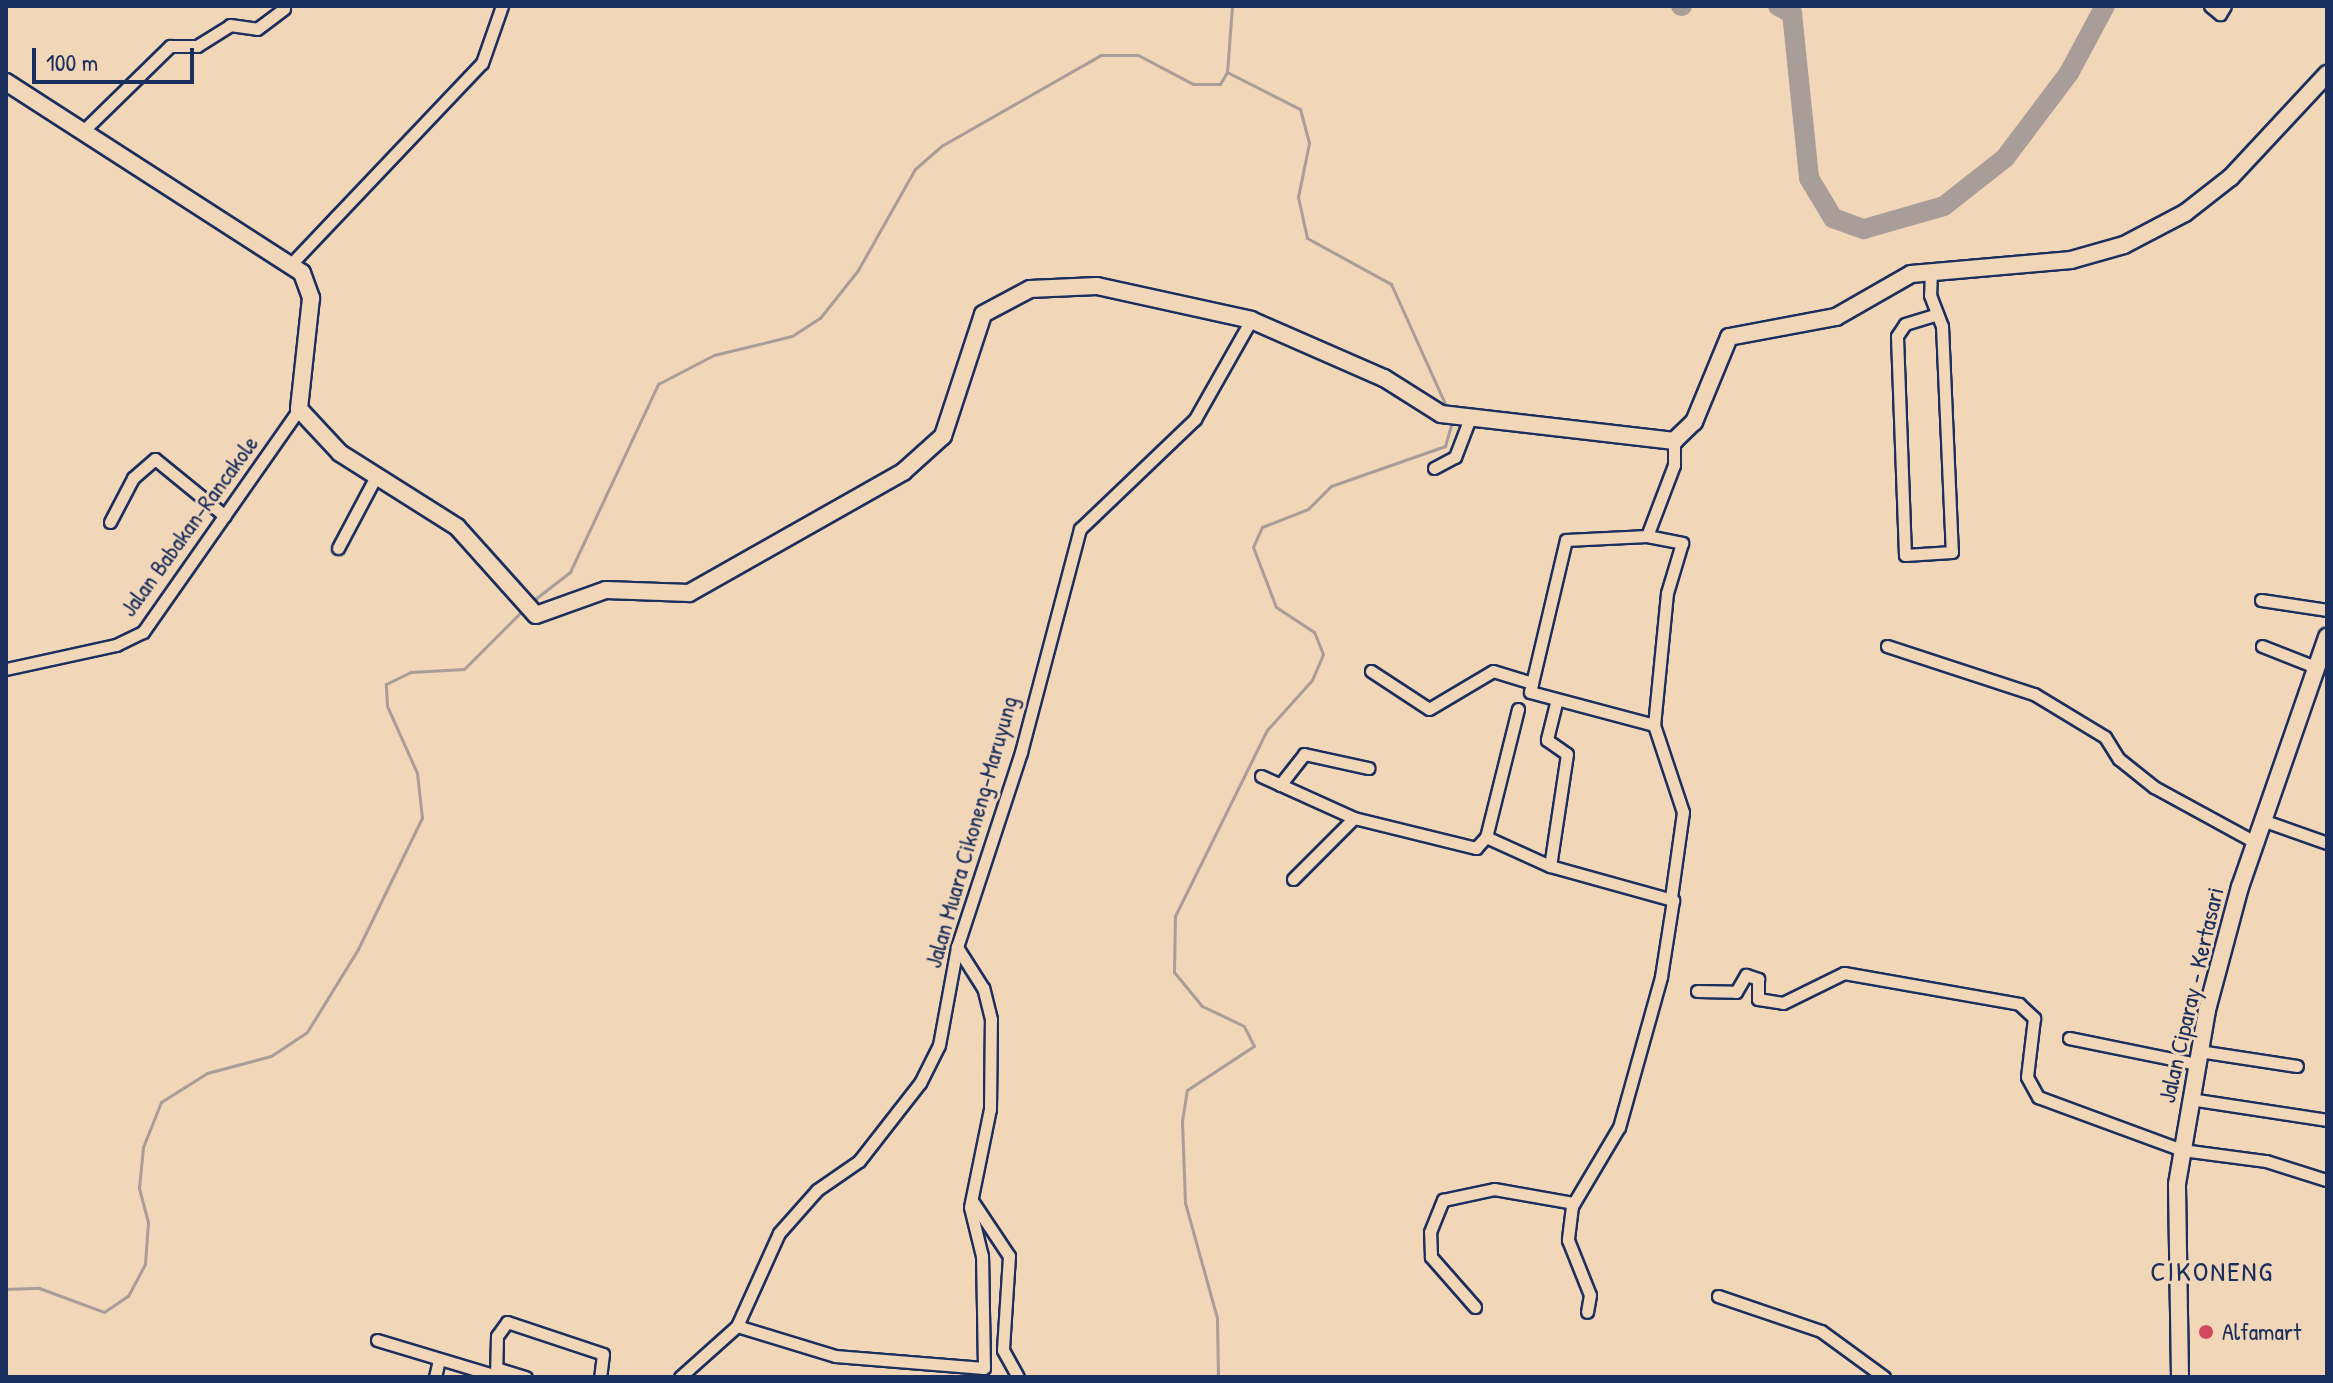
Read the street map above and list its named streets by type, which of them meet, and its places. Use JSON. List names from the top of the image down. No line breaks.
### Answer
{"streets":{"street":["Jalan Babakan-Rancakole","Jalan Muara Cikoneng-Maruyung","Jalan Ciparay - Kertasari"]},"districts":["CIKONENG"],"places":["Alfamart"],"scale_bar":"100 m"}
